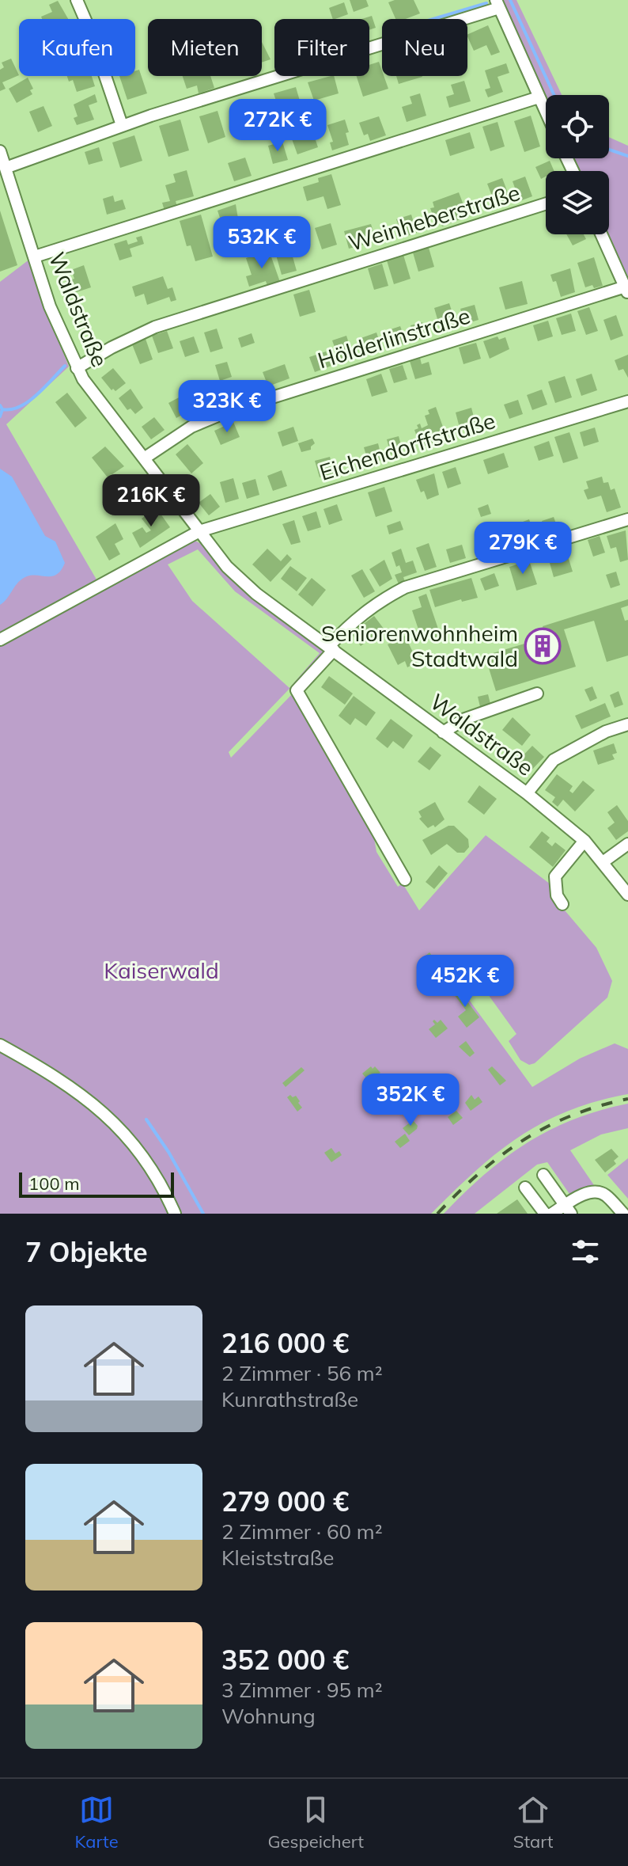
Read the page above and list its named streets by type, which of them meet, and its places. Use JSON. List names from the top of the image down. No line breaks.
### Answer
{"streets":{"street":["Weinheberstraße","Waldstraße","Hölderlinstraße","Eichendorffstraße"]},"crossings":[["Weinheberstraße","Waldstraße"],["Waldstraße","Hölderlinstraße"],["Waldstraße","Eichendorffstraße"]],"parks":["Kaiserwald"],"places":{"building":["Seniorenwohnheim Stadtwald"]},"scale_bar":"100 m","page":{"chip":["Kaufen","Mieten","Filter","Neu"],"price":["272K €","532K €","323K €","216K €","279K €","452K €","352K €"],"scale":"100 m","heading":"7 Objekte","list":[{"name":"216 000 €","note":"2 Zimmer · 56 m² · Kunrathstraße"},{"name":"279 000 €","note":"2 Zimmer · 60 m² · Kleiststraße"},{"name":"352 000 €","note":"3 Zimmer · 95 m² · Wohnung"}],"tabs":["Karte","Gespeichert","Start"]}}
